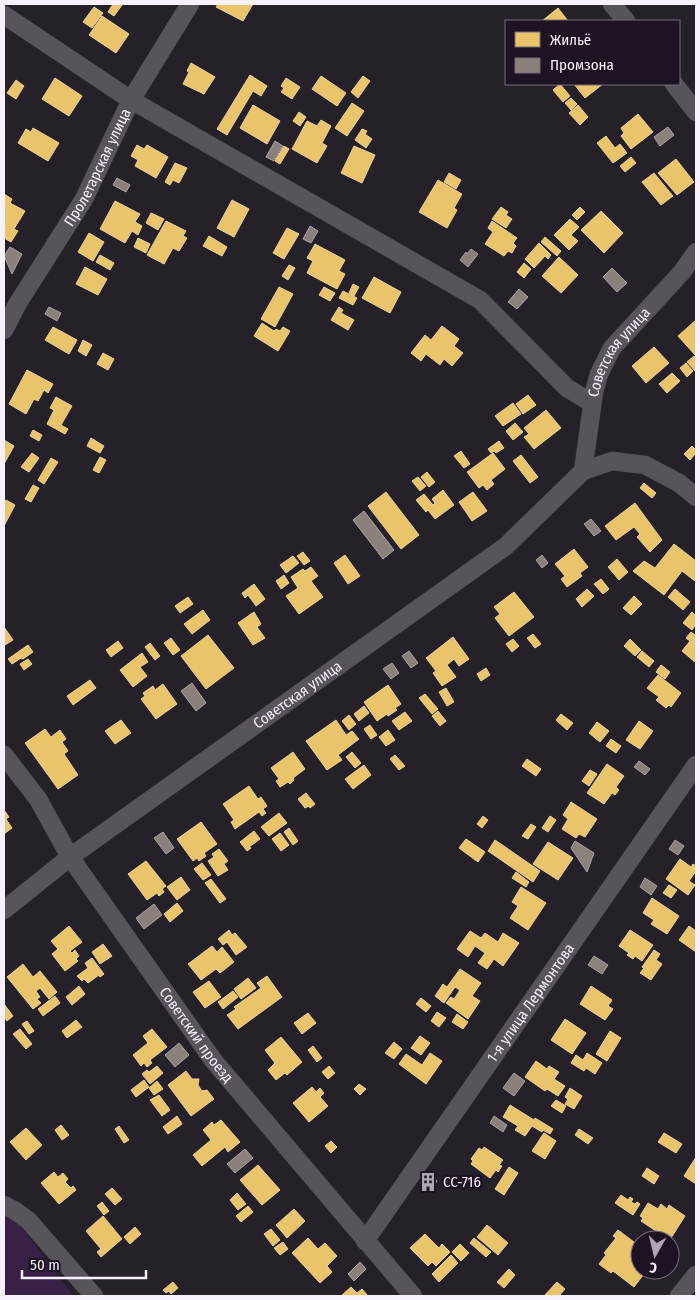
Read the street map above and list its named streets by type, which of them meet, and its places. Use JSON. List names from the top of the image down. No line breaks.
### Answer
{"streets":{"street":["Пролетарская улица","Советская улица","1-я улица Лермонтова","Советский проезд"]},"crossings":[["Советская улица","Советский проезд"],["1-я улица Лермонтова","Советский проезд"]],"places":{"building":["СС-716"]},"legend":["Жильё","Промзона"],"scale_bar":"50 m","north":"bottom"}
